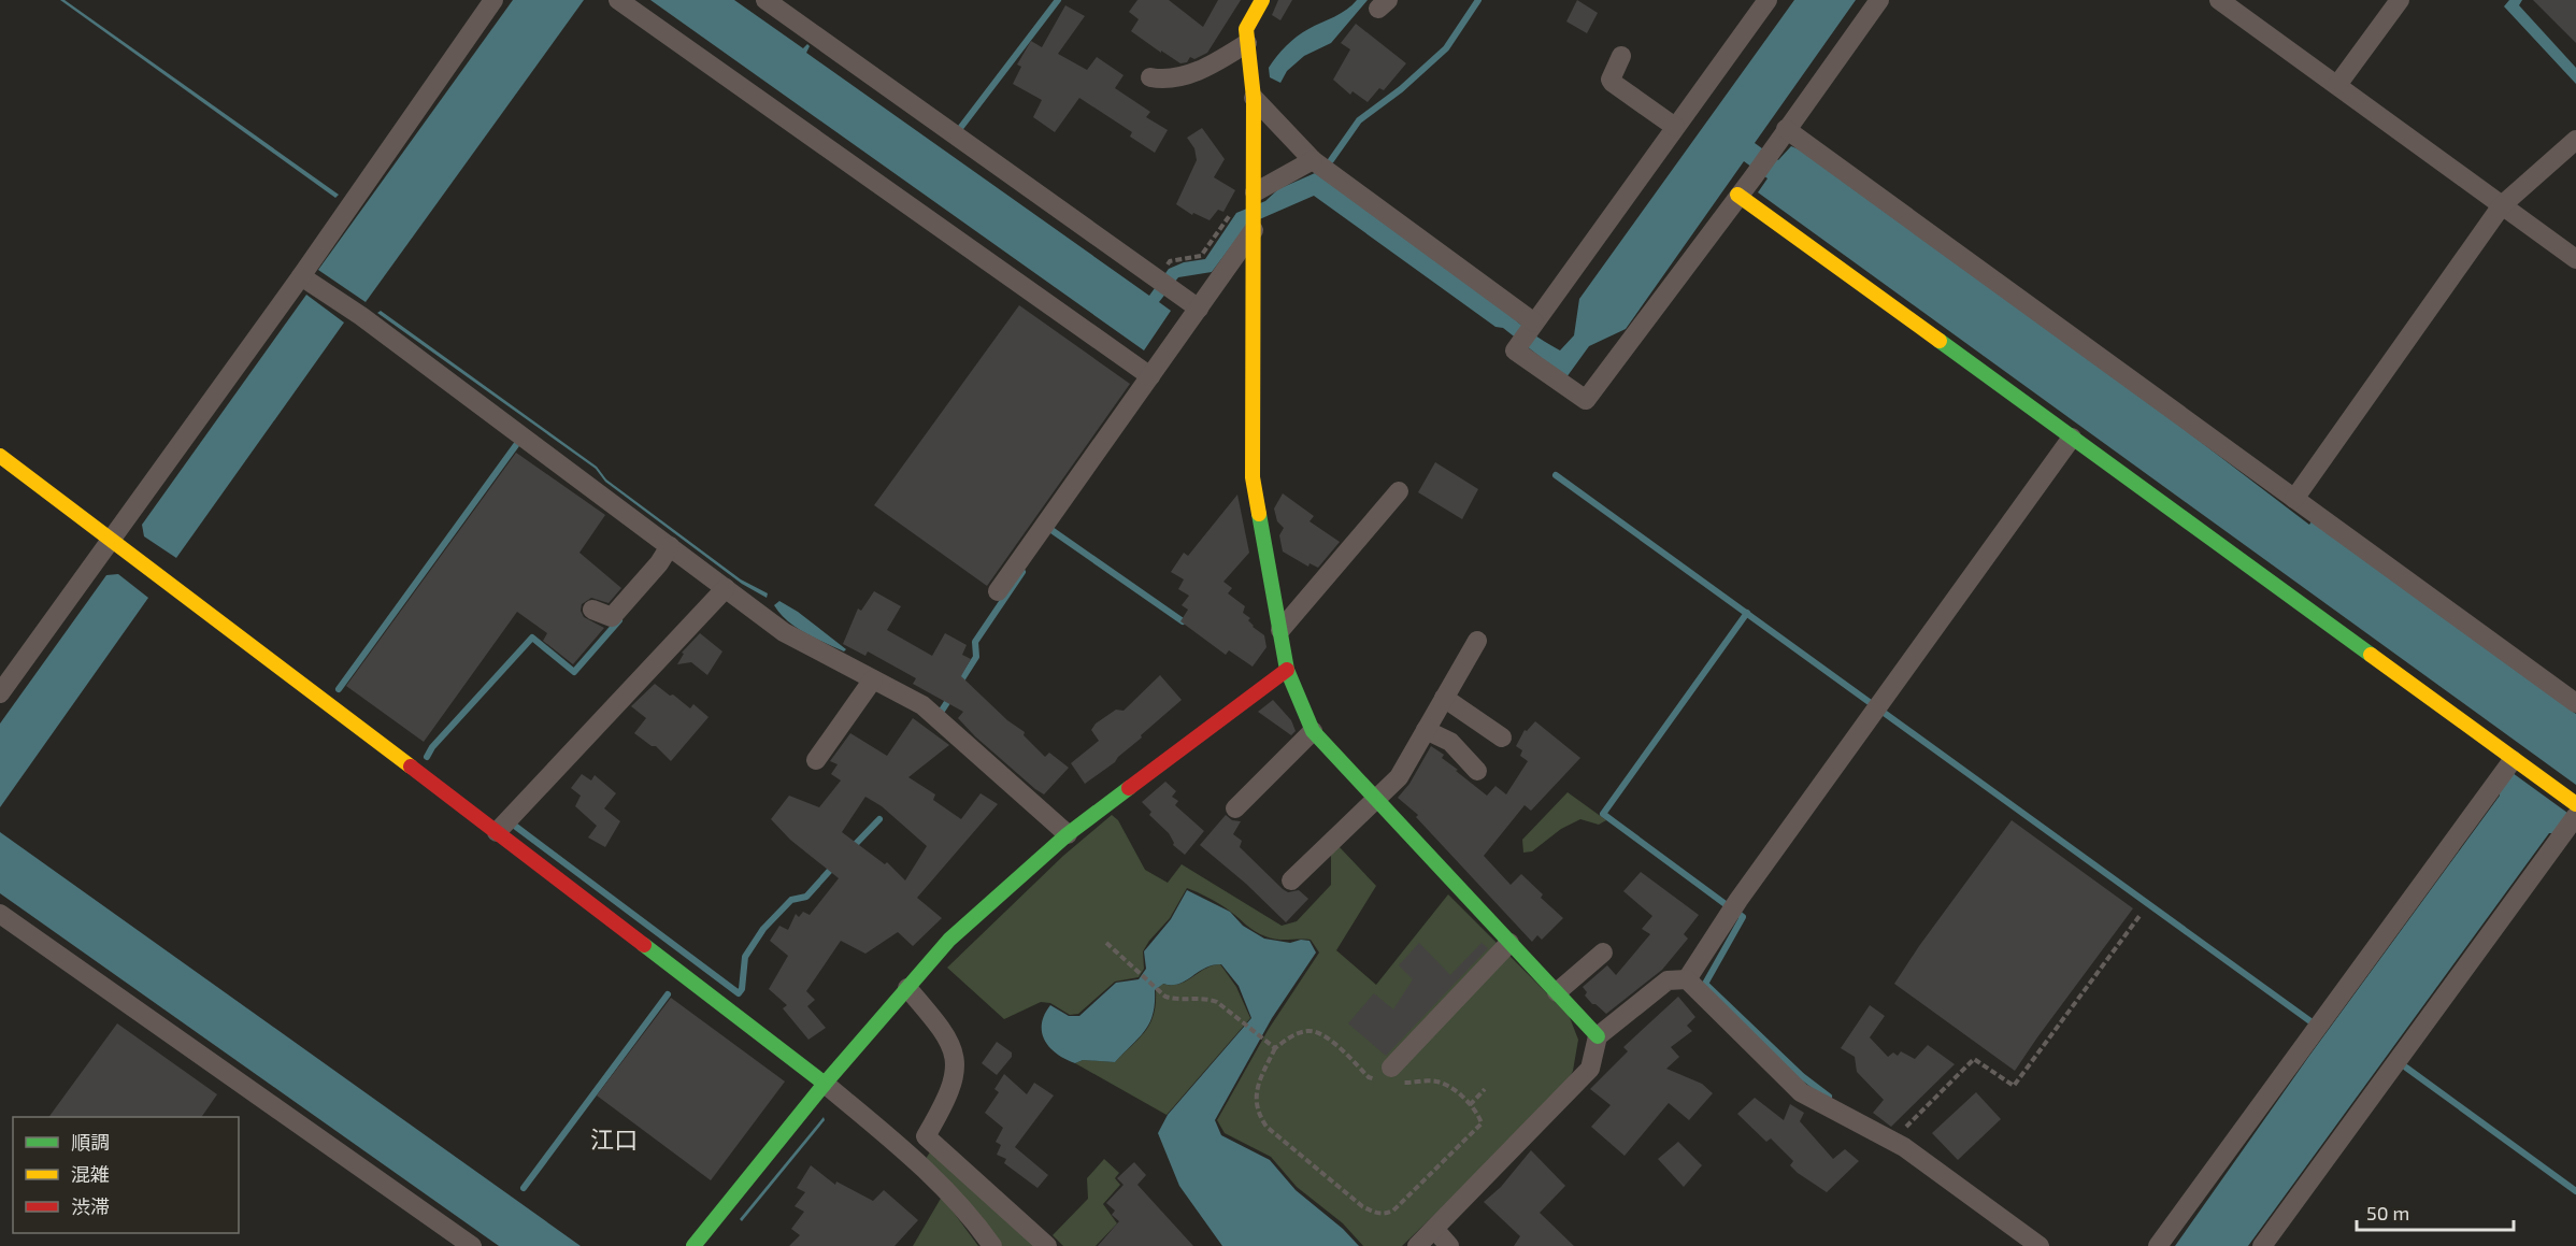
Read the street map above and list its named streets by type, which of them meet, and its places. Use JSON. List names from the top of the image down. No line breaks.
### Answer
{"districts":["江口"],"legend":["順調","混雑","渋滞"],"scale_bar":"50 m"}
